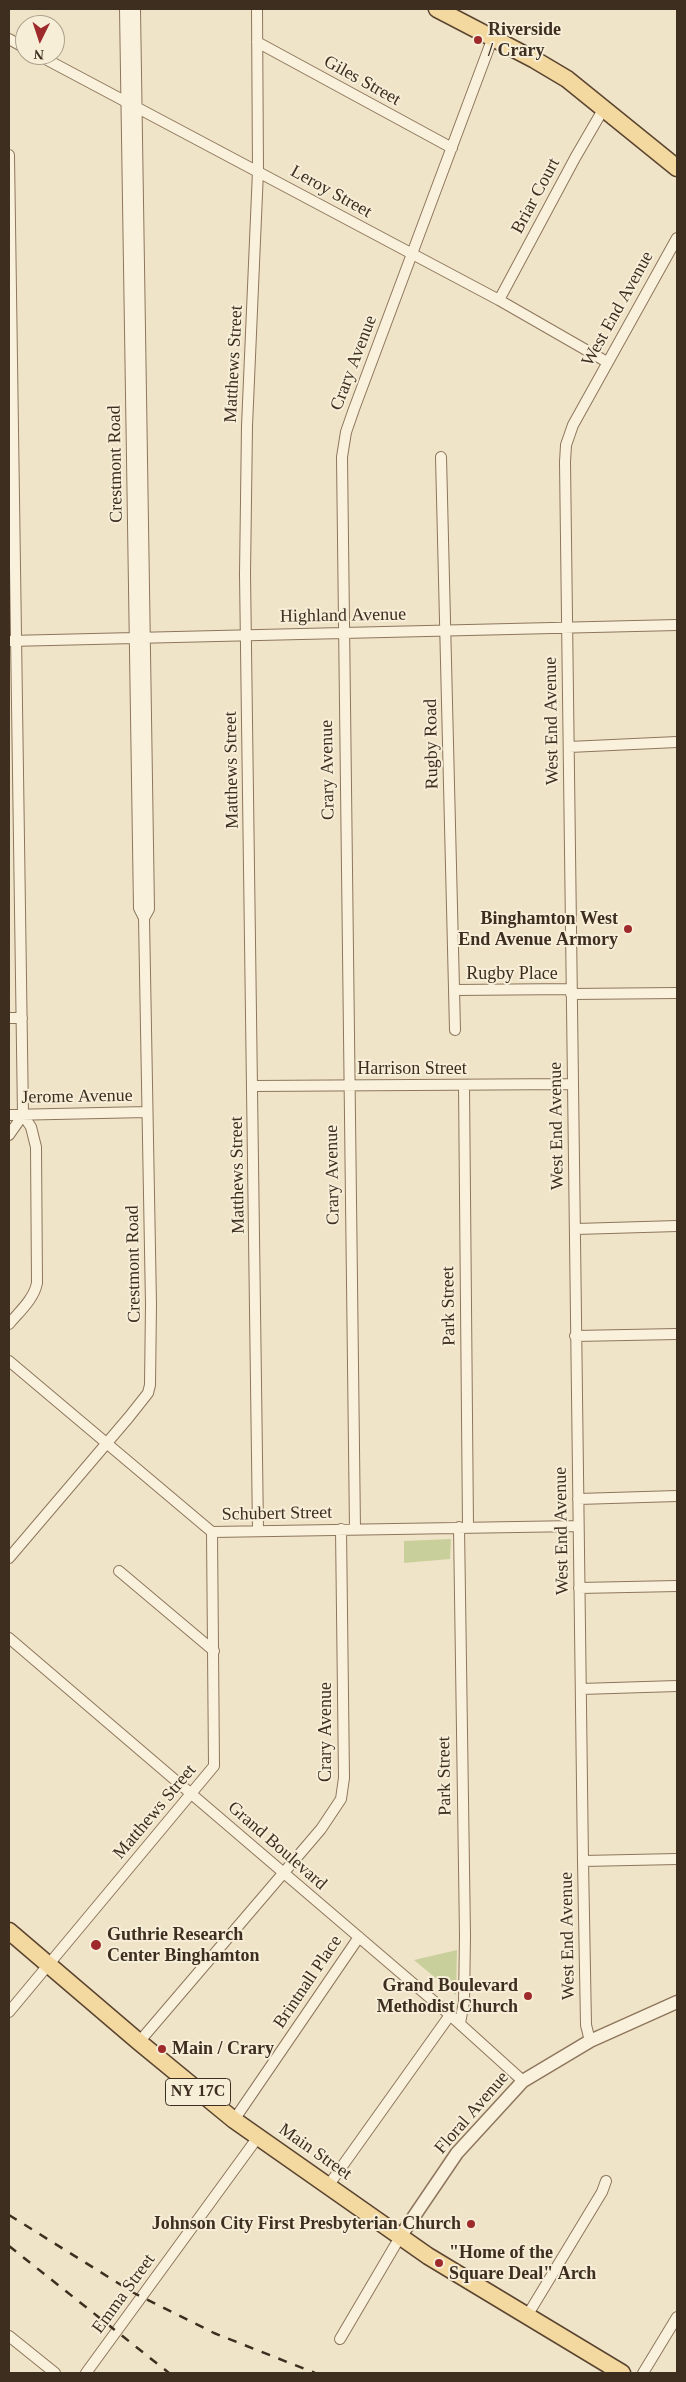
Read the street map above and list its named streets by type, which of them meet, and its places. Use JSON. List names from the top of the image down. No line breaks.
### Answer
{"streets":{"main road":["NY 17C","Main Street"],"street":["Giles Street","Leroy Street","Briar Court","West End Avenue","Crary Avenue","Matthews Street","Crestmont Road","Highland Avenue","Rugby Road","Rugby Place","Harrison Street","Jerome Avenue","Park Street","Schubert Street","Grand Boulevard","Brintnall Place","Floral Avenue","Emma Street"]},"crossings":[["Giles Street","Crary Avenue"],["Giles Street","Matthews Street"],["Leroy Street","Briar Court"],["Leroy Street","West End Avenue"],["Leroy Street","Crary Avenue"],["Leroy Street","Matthews Street"],["Leroy Street","Crestmont Road"],["West End Avenue","Highland Avenue"],["West End Avenue","Rugby Place"],["West End Avenue","Harrison Street"],["West End Avenue","Schubert Street"],["West End Avenue","Floral Avenue"],["Crary Avenue","Highland Avenue"],["Crary Avenue","Harrison Street"],["Crary Avenue","Schubert Street"],["Crary Avenue","Grand Boulevard"],["Crary Avenue","Main Street"],["Matthews Street","Highland Avenue"],["Matthews Street","Harrison Street"],["Matthews Street","Schubert Street"],["Matthews Street","Grand Boulevard"],["Matthews Street","Main Street"],["Crestmont Road","Highland Avenue"],["Crestmont Road","Jerome Avenue"],["Crestmont Road","Schubert Street"],["Highland Avenue","Rugby Road"],["Rugby Road","Rugby Place"],["Harrison Street","Park Street"],["Park Street","Schubert Street"],["Park Street","Grand Boulevard"],["Grand Boulevard","Brintnall Place"],["Grand Boulevard","Floral Avenue"],["Brintnall Place","Main Street"],["Floral Avenue","Main Street"],["Main Street","Emma Street"]],"places":["Riverside / Crary","Binghamton West End Avenue Armory","Guthrie Research Center Binghamton","Grand Boulevard Methodist Church","Main / Crary","Johnson City First Presbyterian Church","\"Home of the Square Deal\" Arch"],"north":"bottom"}
